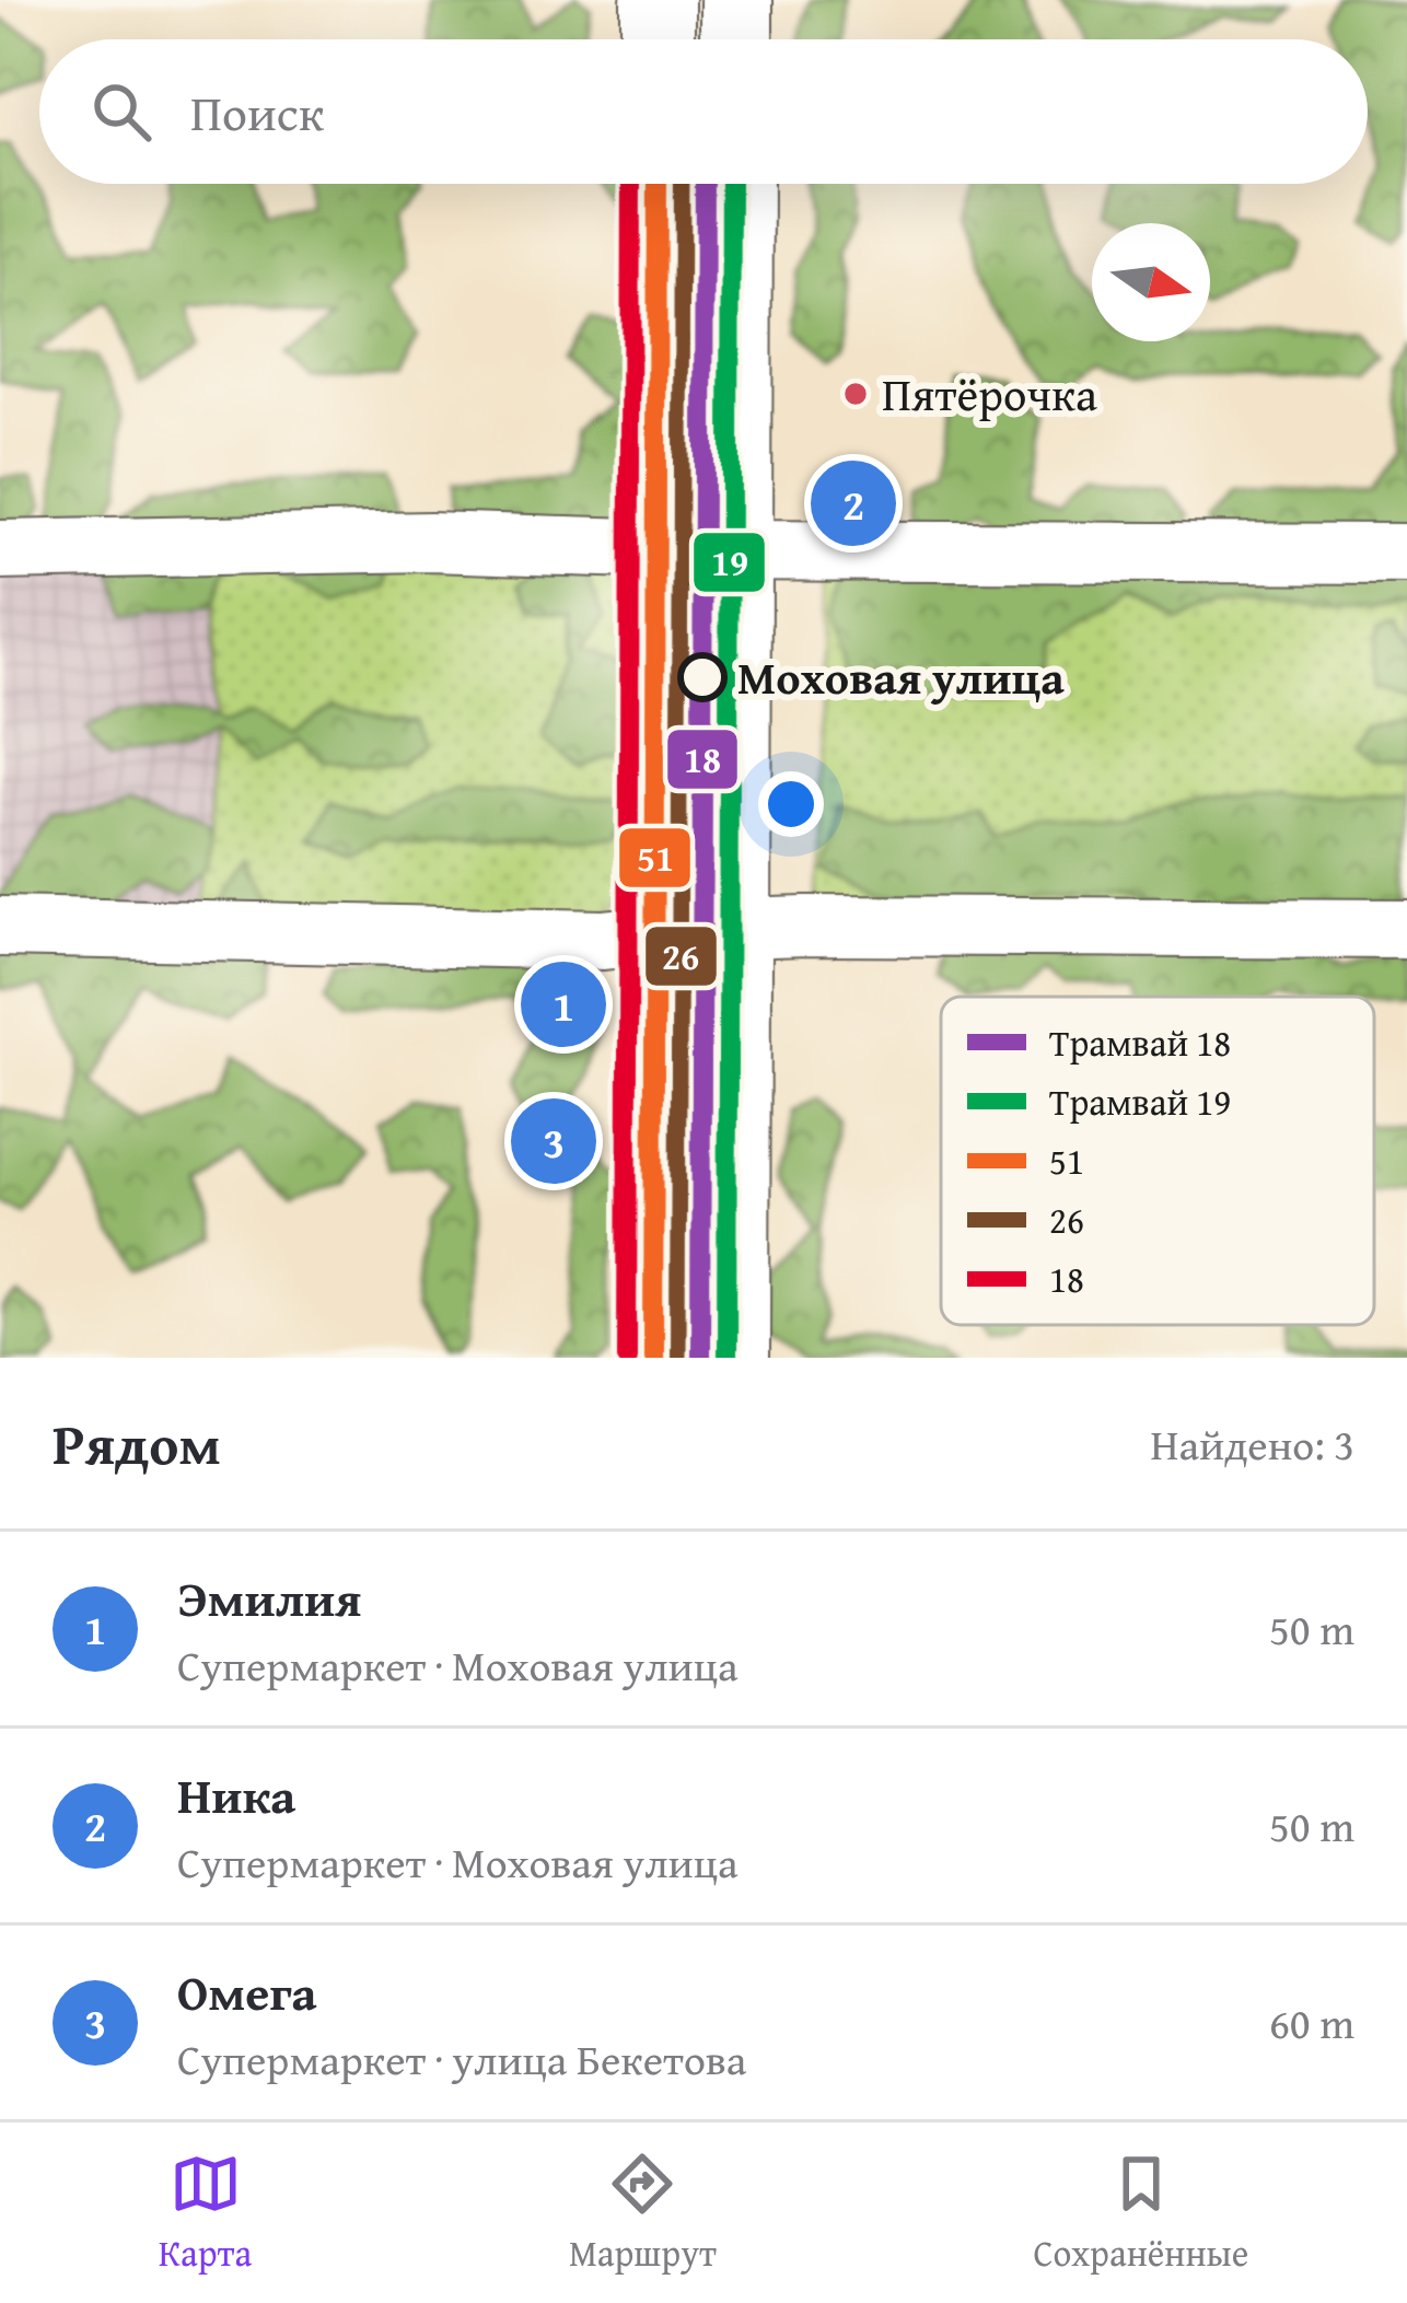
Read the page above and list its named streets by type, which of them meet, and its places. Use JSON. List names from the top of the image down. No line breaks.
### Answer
{"places":["Пятёрочка","Моховая улица"],"lines":["tram line 18","tram line 19","transit line 51","transit line 26","transit line 18"],"legend":["Трамвай 18","Трамвай 19","51","26","18"],"north":"right","page":{"search":"Поиск","pins":["2","1","3"],"heading":["Рядом","Найдено: 3"],"list":[{"mark":"1","name":"Эмилия","note":"Супермаркет · Моховая улица","value":"50 m"},{"mark":"2","name":"Ника","note":"Супермаркет · Моховая улица","value":"50 m"},{"mark":"3","name":"Омега","note":"Супермаркет · улица Бекетова","value":"60 m"}],"nav":["Карта","Маршрут","Сохранённые"]}}
